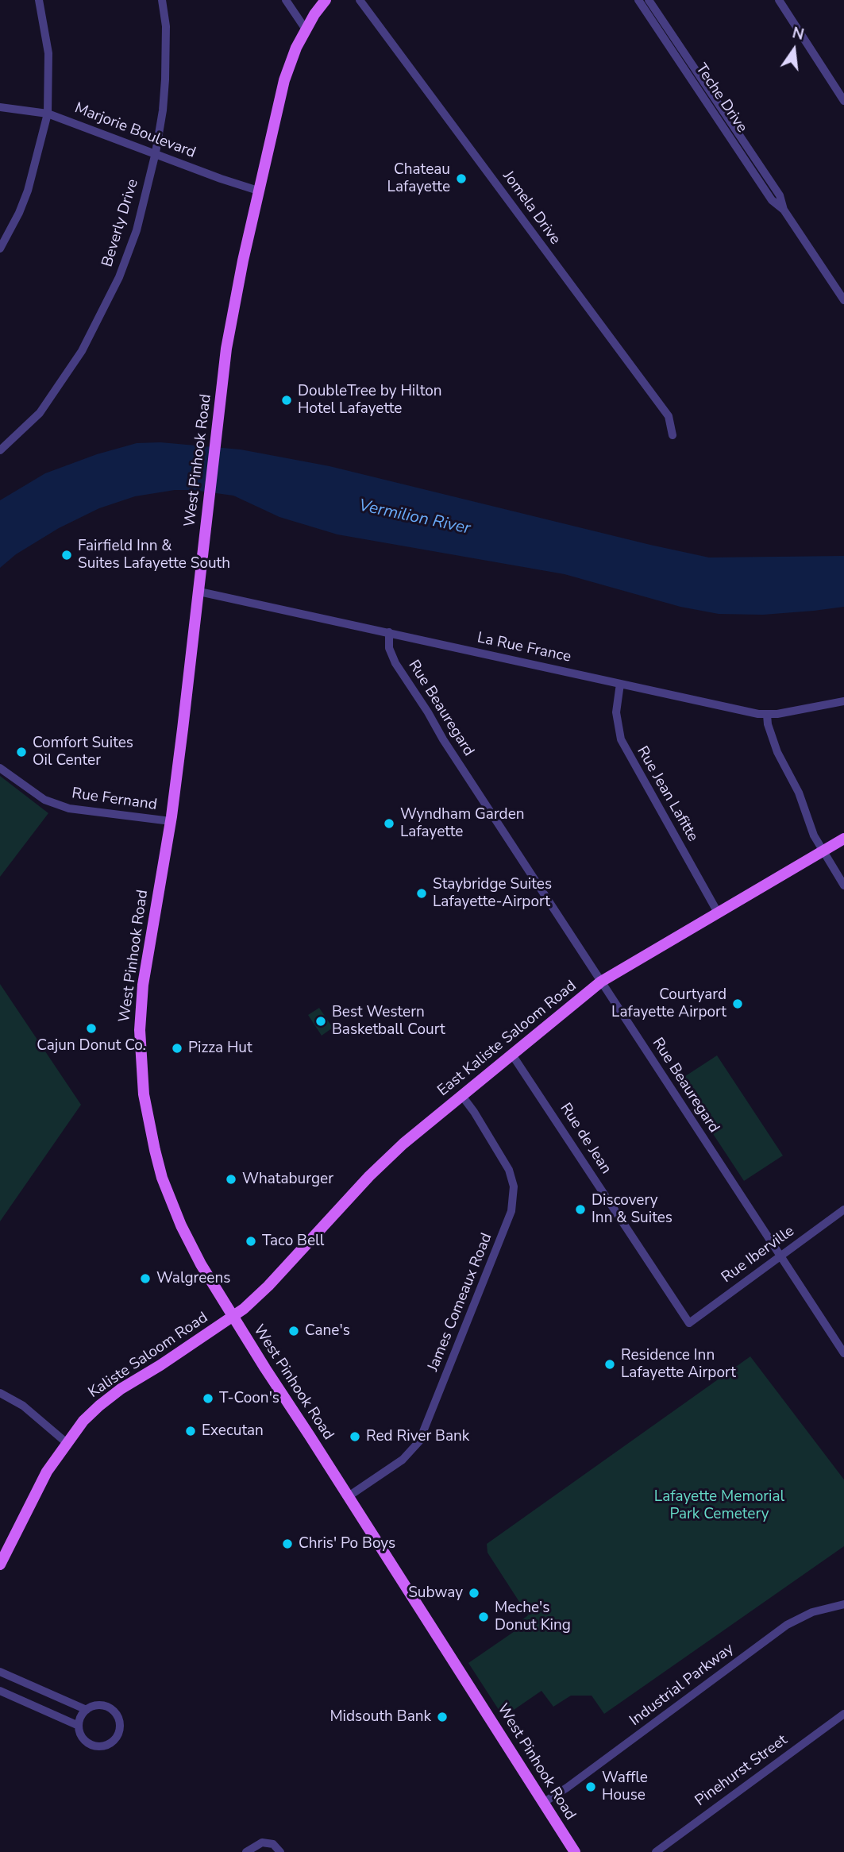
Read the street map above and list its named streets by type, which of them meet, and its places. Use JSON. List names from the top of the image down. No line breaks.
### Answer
{"streets":{"main road":["West Pinhook Road","East Kaliste Saloom Road","Kaliste Saloom Road"],"street":["Teche Drive","Marjorie Boulevard","Jomela Drive","Beverly Drive","La Rue France","Rue Beauregard","Rue Jean Lafitte","Rue Fernand","Rue de Jean","Rue Iberville","James Comeaux Road","Industrial Parkway","Pinehurst Street"]},"crossings":[["Marjorie Boulevard","Beverly Drive"],["Marjorie Boulevard","West Pinhook Road"],["West Pinhook Road","La Rue France"],["West Pinhook Road","Rue Fernand"],["West Pinhook Road","East Kaliste Saloom Road"],["West Pinhook Road","James Comeaux Road"],["West Pinhook Road","Kaliste Saloom Road"],["West Pinhook Road","Industrial Parkway"],["La Rue France","Rue Beauregard"],["La Rue France","Rue Jean Lafitte"],["Rue Beauregard","East Kaliste Saloom Road"],["Rue Beauregard","Rue Iberville"],["Rue Jean Lafitte","East Kaliste Saloom Road"],["East Kaliste Saloom Road","Rue de Jean"],["East Kaliste Saloom Road","James Comeaux Road"],["East Kaliste Saloom Road","Kaliste Saloom Road"],["Rue de Jean","Rue Iberville"]],"water":["Vermilion River"],"parks":["Lafayette Memorial Park Cemetery"],"places":["Chateau Lafayette","DoubleTree by Hilton Hotel Lafayette","Fairfield Inn & Suites Lafayette South","Comfort Suites Oil Center","Wyndham Garden Lafayette","Staybridge Suites Lafayette-Airport","Courtyard Lafayette Airport","Best Western Basketball Court","Cajun Donut Co.","Pizza Hut","Whataburger","Discovery Inn & Suites","Taco Bell","Walgreens","Cane's","Residence Inn Lafayette Airport","T-Coon's","Executan","Red River Bank","Chris' Po Boys","Subway","Meche's Donut King","Midsouth Bank","Waffle House"],"north":"top"}
